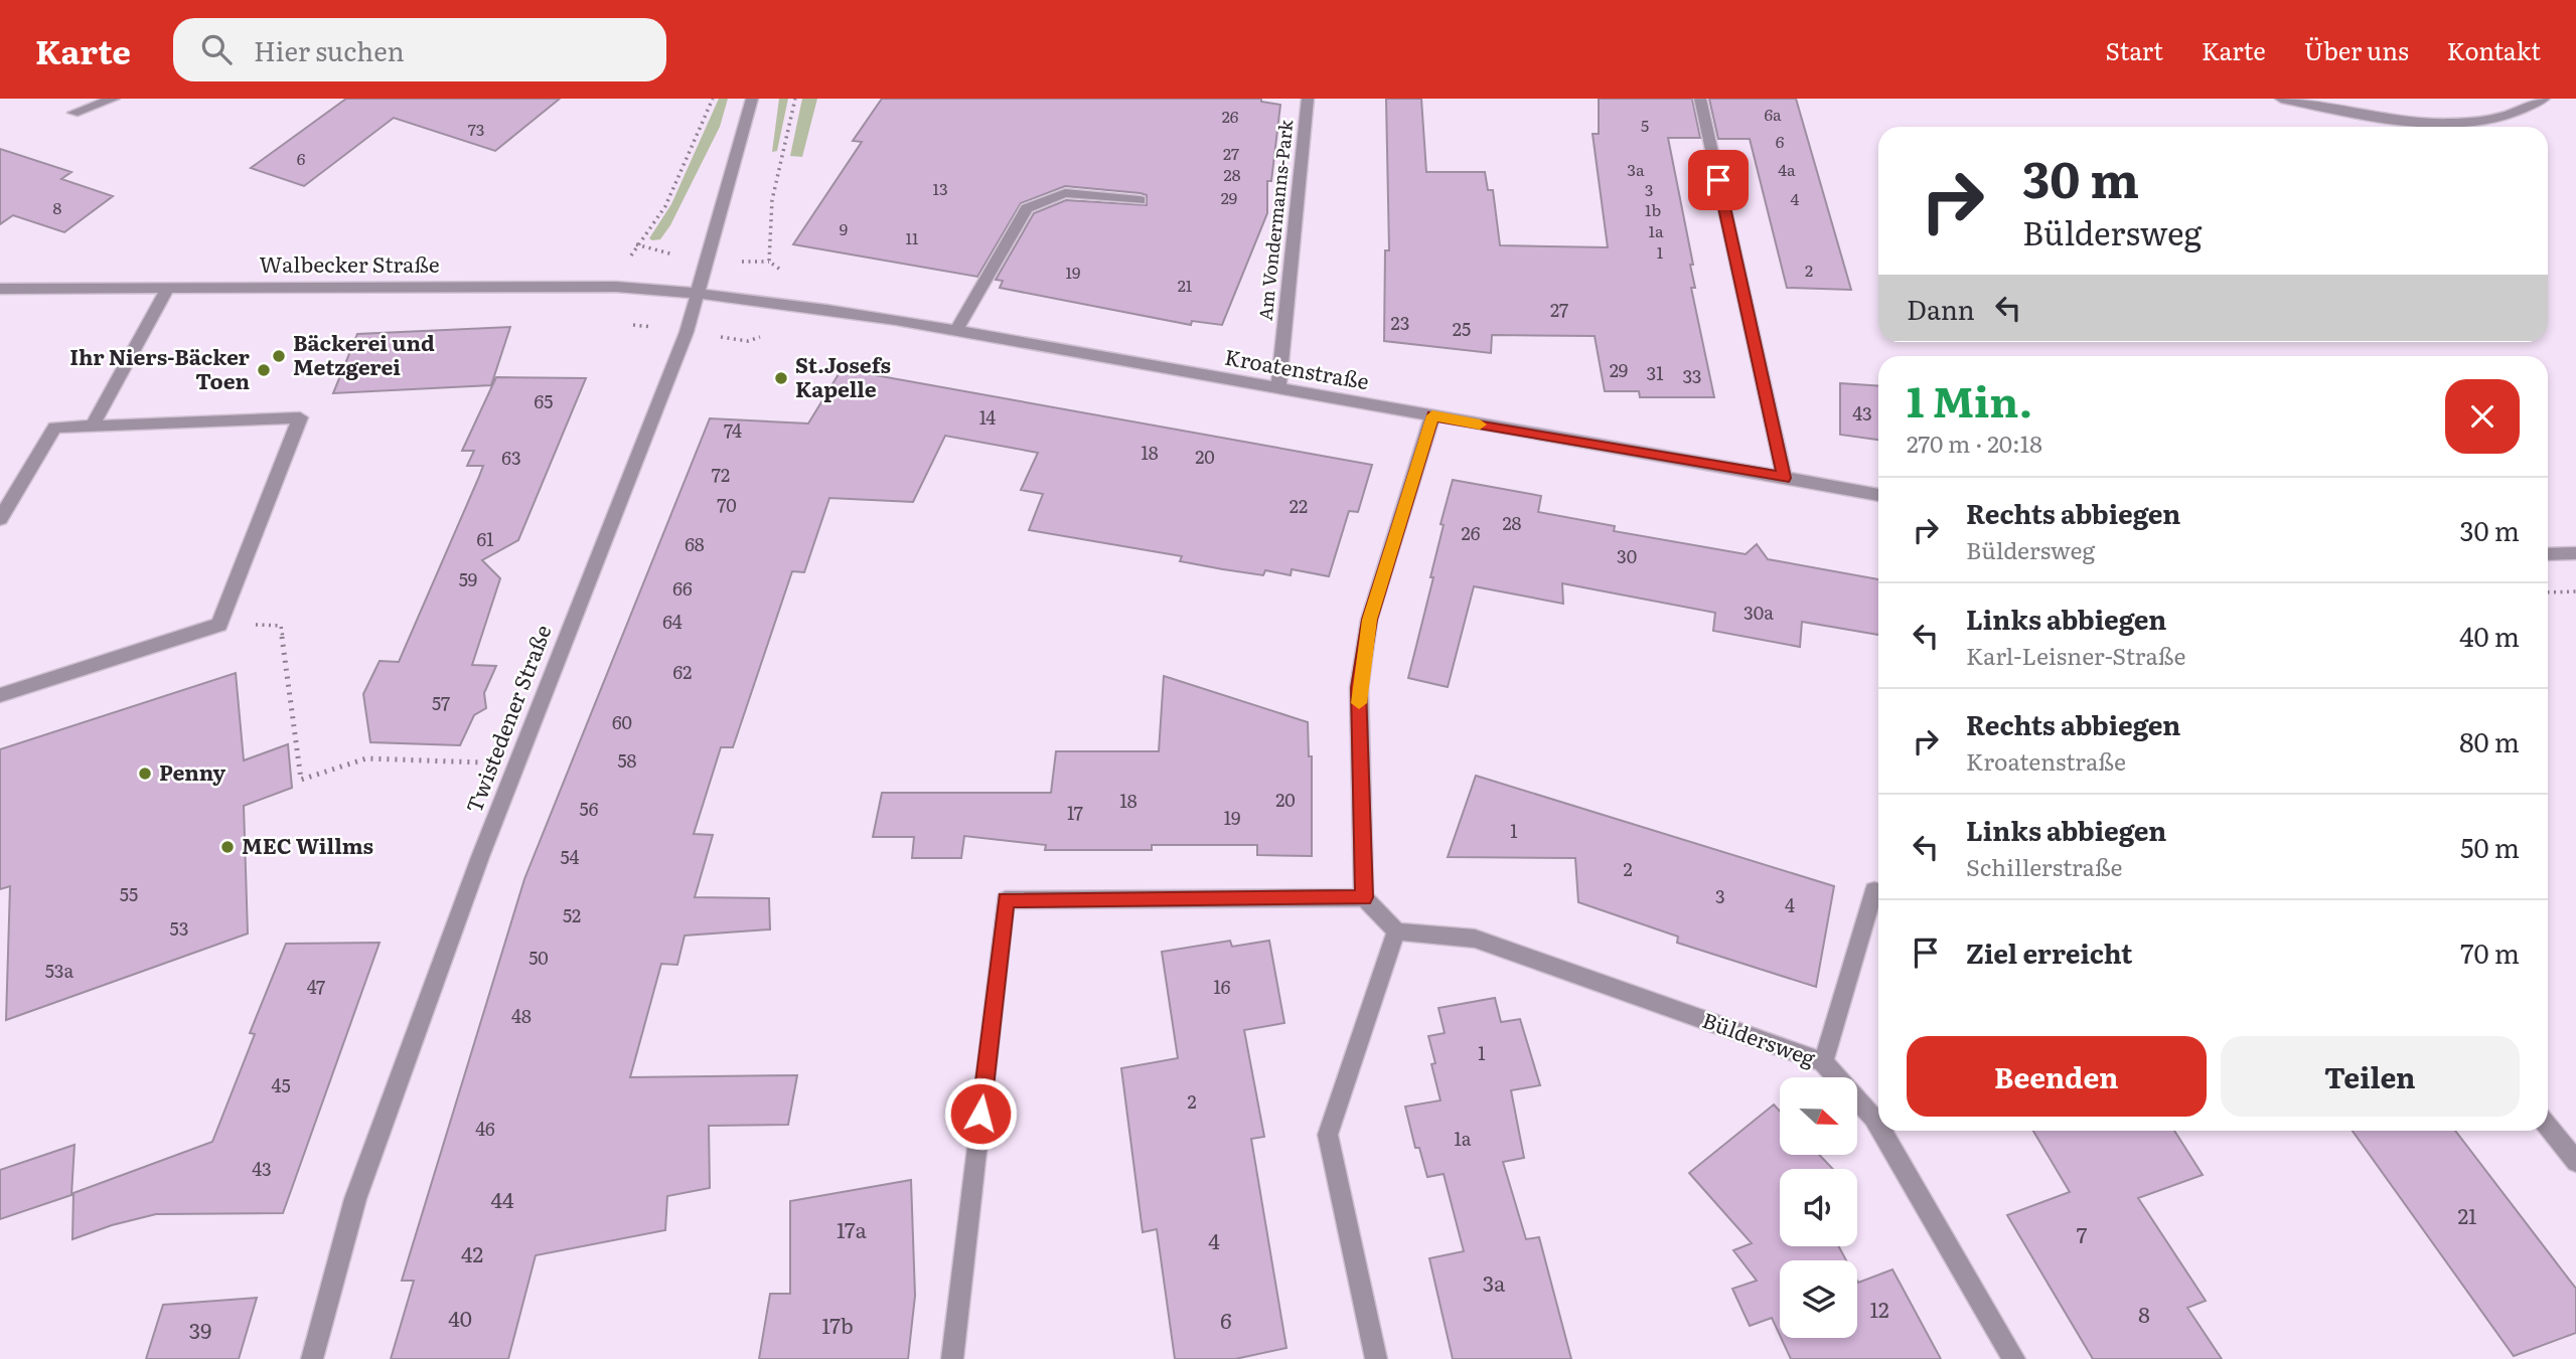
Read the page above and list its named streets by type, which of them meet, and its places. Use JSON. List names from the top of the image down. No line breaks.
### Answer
{"streets":{"street":["Am Vondermanns-Park","Walbecker Straße","Kroatenstraße","Twistedener Straße","Büldersweg"]},"crossings":[["Am Vondermanns-Park","Kroatenstraße"],["Walbecker Straße","Kroatenstraße"],["Walbecker Straße","Twistedener Straße"],["Kroatenstraße","Twistedener Straße"]],"places":["Bäckerei und Metzgerei","Ihr Niers-Bäcker Toen","St.Josefs Kapelle","Penny","MEC Willms"],"house_numbers":["6a","26","5","73","6","27","6","3a","4a","28","13","3","29","4","8","1b","9","1a","11","1","2","19","21","27","23","25","29","31","33","65","43","14","74","18","20","63","72","70","22","28","26","61","68","30","59","66","30a","64","62","57","60","58","20","18","56","17","19","1","54","2","55","3","4","52","53","50","53a","47","16","48","1","45","2","46","1a","43","44","21","17a","7","4","42","3a","12","8","40","6","17b","39"],"north":"right","page":{"header":"Karte","search":"Hier suchen","nav":["Start","Karte","Über uns","Kontakt"],"turn":["30 m","Büldersweg"],"then":"Dann","heading":["1 Min.","270 m · 20:18"],"list":[{"name":"Rechts abbiegen","note":"Büldersweg","value":"30 m"},{"name":"Links abbiegen","note":"Karl-Leisner-Straße","value":"40 m"},{"name":"Rechts abbiegen","note":"Kroatenstraße","value":"80 m"},{"name":"Links abbiegen","note":"Schillerstraße","value":"50 m"},{"name":"Ziel erreicht","value":"70 m"}],"buttons":["Beenden","Teilen"]}}
